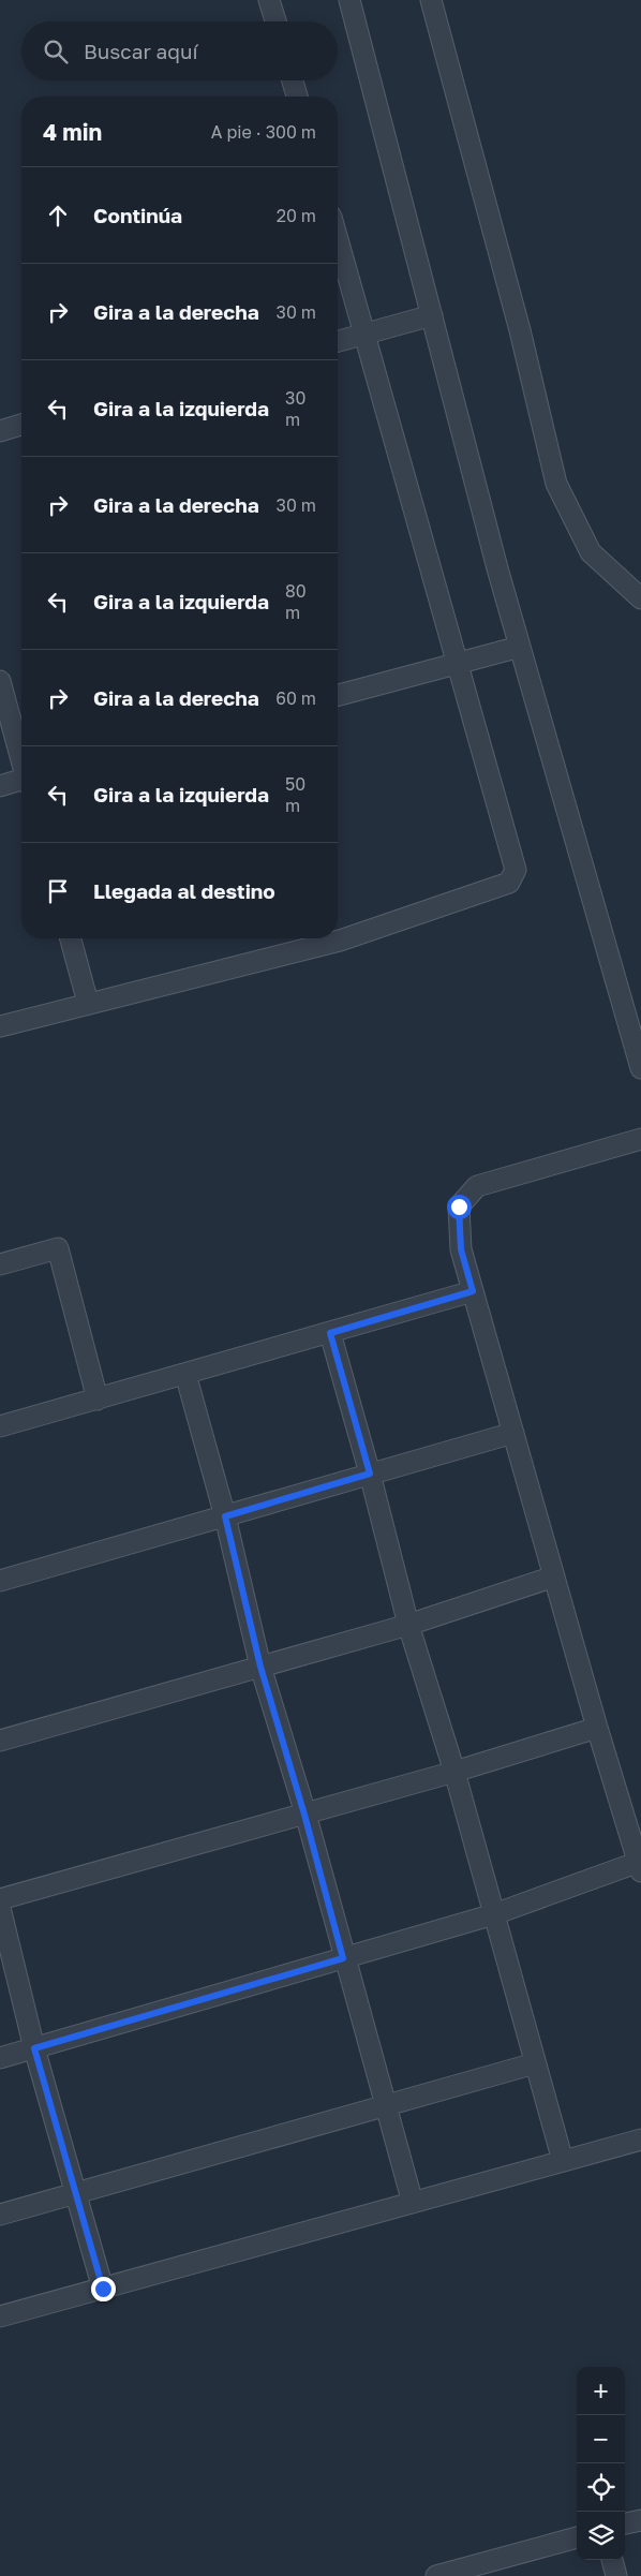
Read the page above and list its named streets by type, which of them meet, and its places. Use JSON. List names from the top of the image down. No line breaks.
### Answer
{"page":{"search":"Buscar aquí","heading":["4 min","A pie · 300 m"],"list":[["Continúa","20 m"],["Gira a la derecha","30 m"],["Gira a la izquierda","30 m"],["Gira a la derecha","30 m"],["Gira a la izquierda","80 m"],["Gira a la derecha","60 m"],["Gira a la izquierda","50 m"],"Llegada al destino"],"map_buttons":["+","−"]}}
